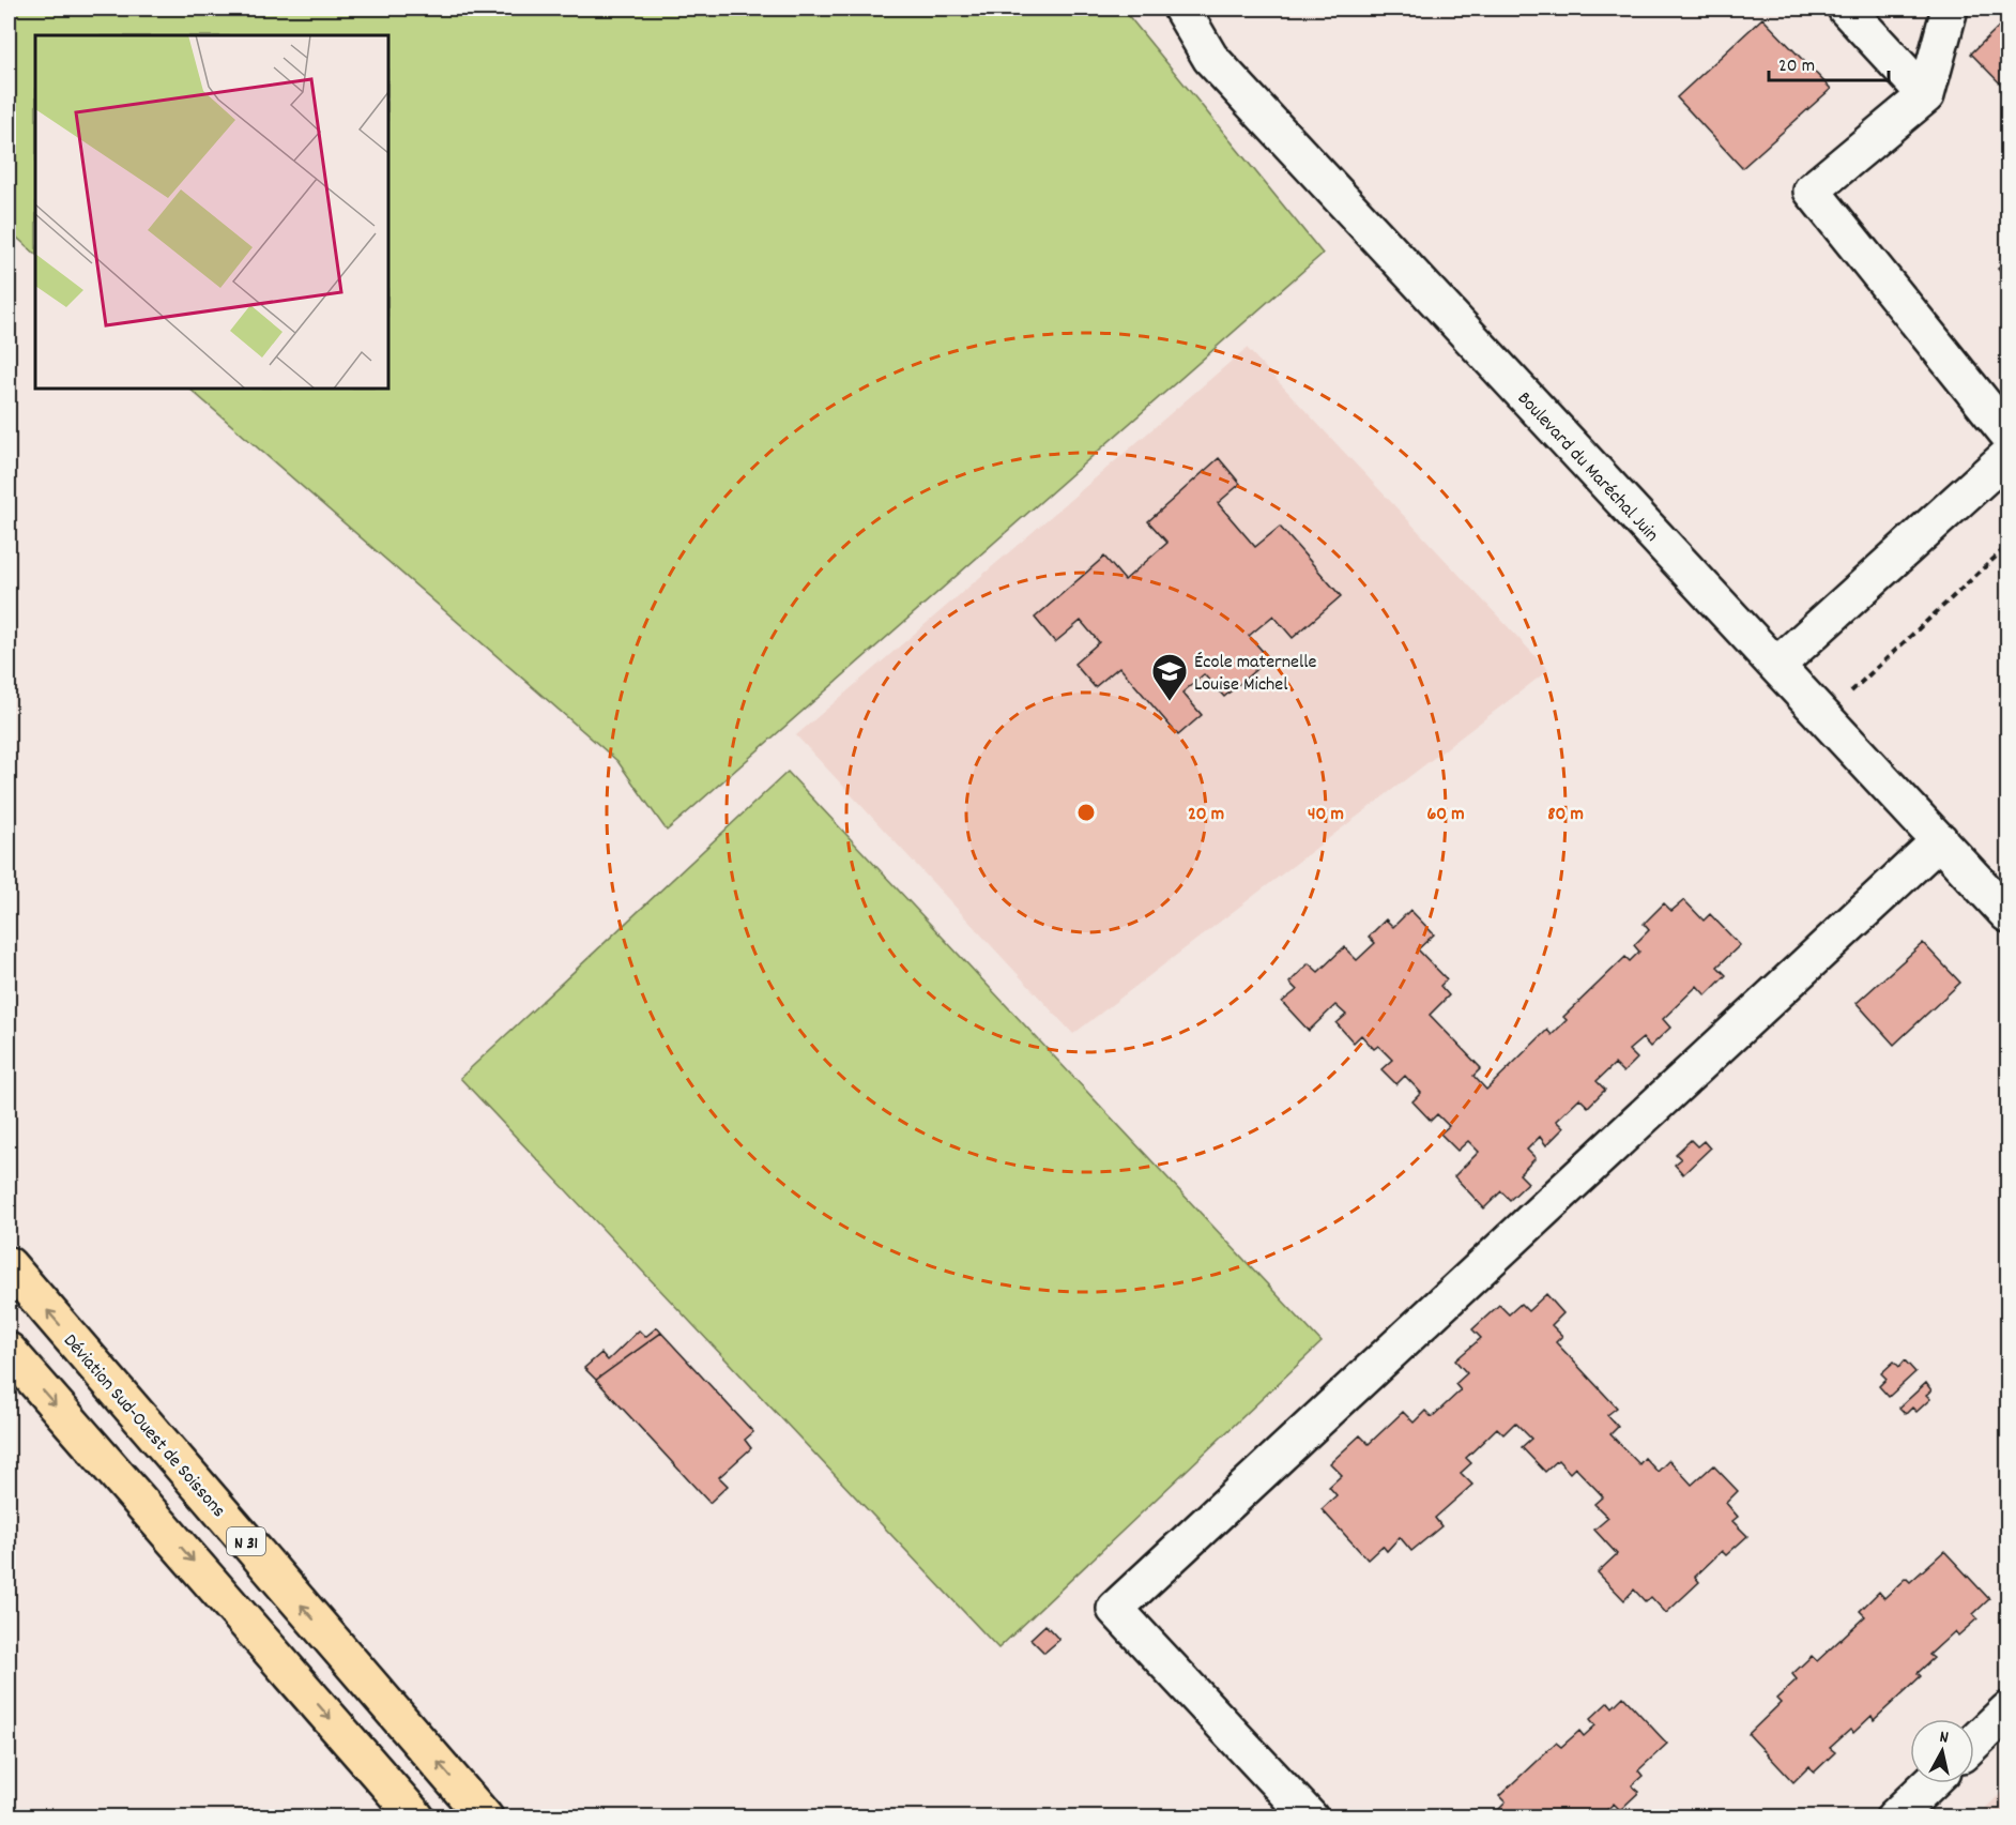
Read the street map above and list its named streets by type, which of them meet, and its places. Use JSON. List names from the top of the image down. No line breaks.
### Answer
{"streets":{"highway":["Déviation Sud-Ouest de Soissons","N 31"],"street":["Boulevard du Maréchal Juin"]},"places":{"school or university":["École maternelle Louise Michel"]},"scale_bar":"20 m","north":"top","rings":["20 m","40 m","60 m","80 m"]}
